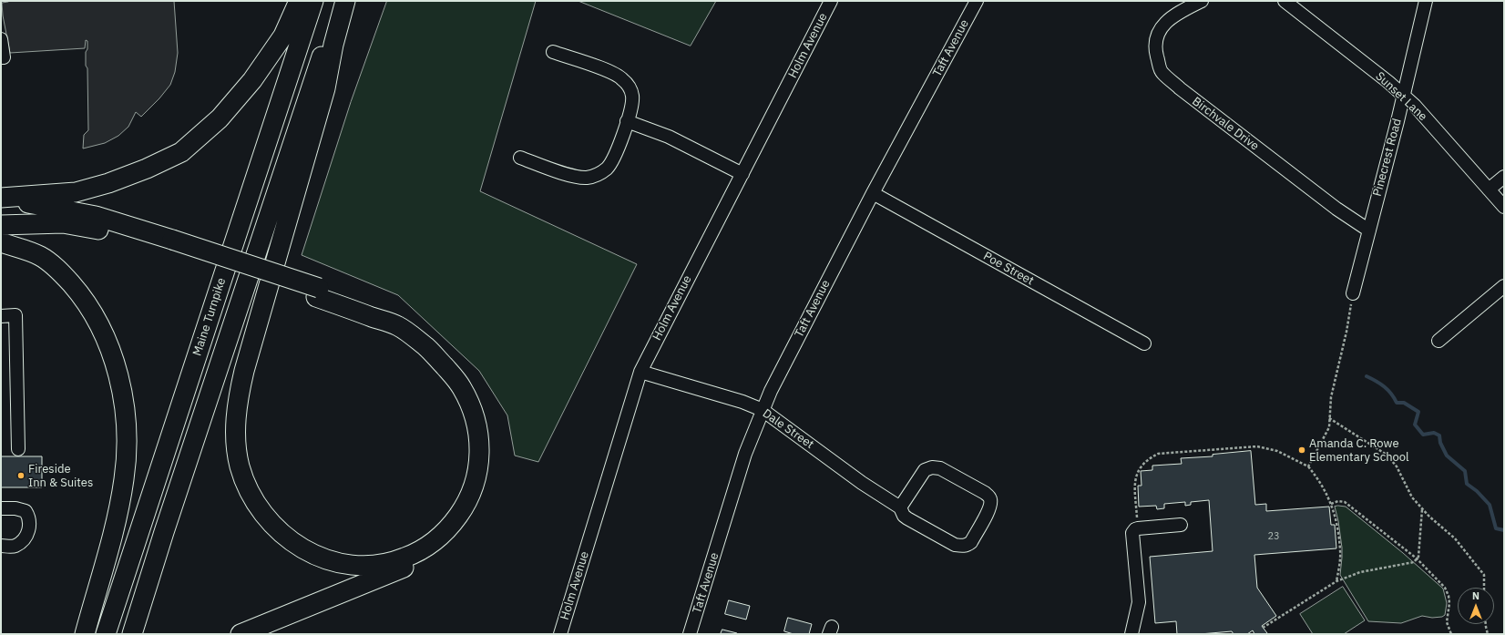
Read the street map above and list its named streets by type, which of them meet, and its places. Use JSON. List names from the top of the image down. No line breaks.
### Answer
{"streets":{"highway":["Maine Turnpike"],"street":["Holm Avenue","Taft Avenue","Sunset Lane","Birchvale Drive","Pinecrest Road","Poe Street","Dale Street"]},"crossings":[["Holm Avenue","Dale Street"],["Taft Avenue","Poe Street"],["Taft Avenue","Dale Street"],["Sunset Lane","Pinecrest Road"],["Birchvale Drive","Pinecrest Road"]],"places":["Amanda C. Rowe Elementary School","Fireside Inn & Suites"],"house_numbers":["23"],"north":"top"}
